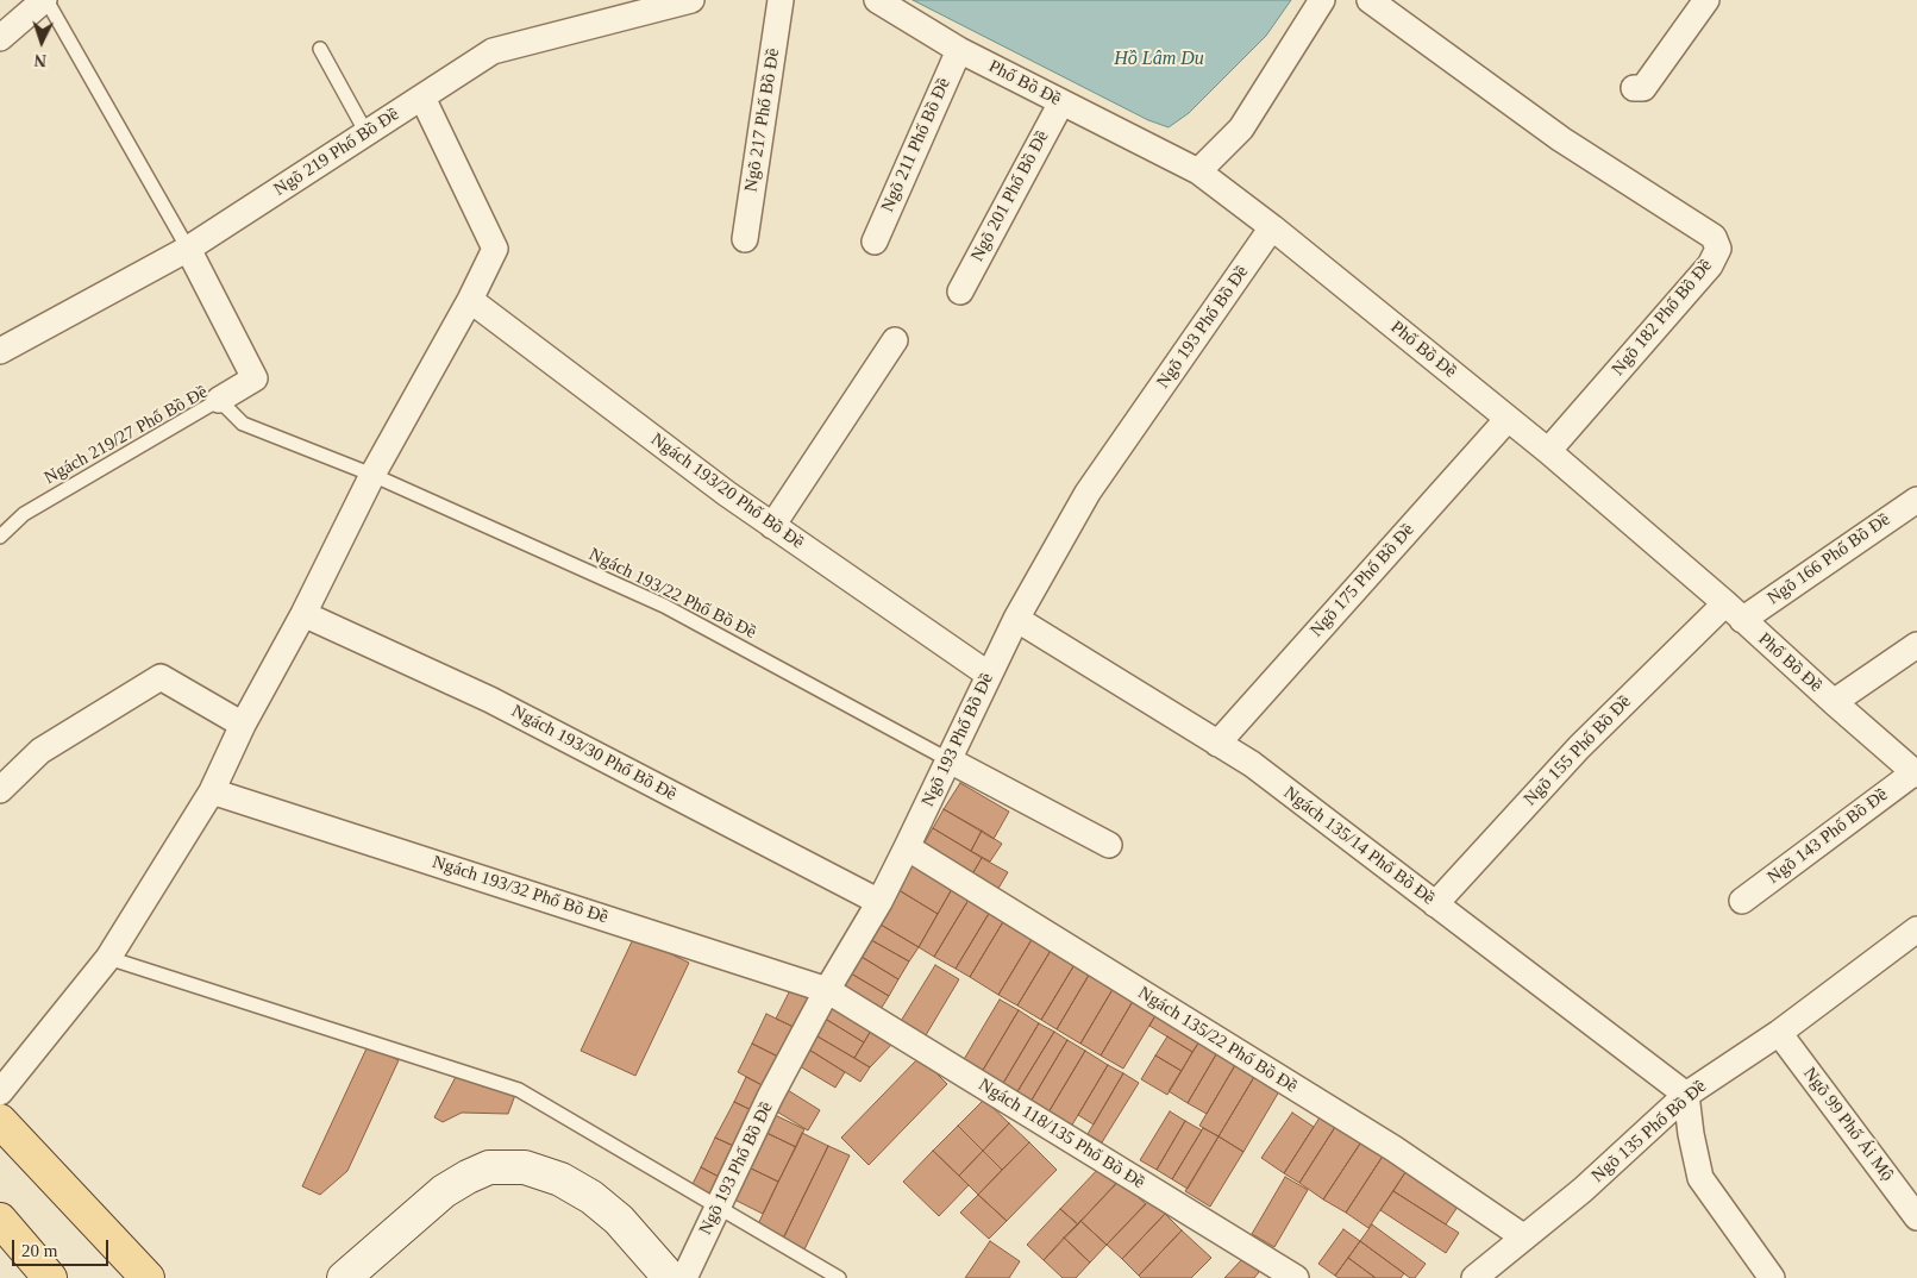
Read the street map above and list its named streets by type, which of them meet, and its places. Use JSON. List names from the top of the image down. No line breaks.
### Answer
{"streets":{"street":["Phố Bồ Đề","Ngõ 217 Phố Bồ Đề","Ngõ 211 Phố Bồ Đề","Ngõ 219 Phố Bồ Đề","Ngõ 201 Phố Bồ Đề","Ngõ 182 Phố Bồ Đề","Ngõ 193 Phố Bồ Đề","Ngách 193/20 Phố Bồ Đề","Ngõ 166 Phố Bồ Đề","Ngõ 175 Phố Bồ Đề","Ngõ 155 Phố Bồ Đề","Ngách 193/30 Phố Bồ Đề","Ngõ 143 Phố Bồ Đề","Ngách 135/14 Phố Bồ Đề","Ngách 193/32 Phố Bồ Đề","Ngách 135/22 Phố Bồ Đề","Ngõ 99 Phố Ái Mộ","Ngõ 135 Phố Bồ Đề","Ngách 118/135 Phố Bồ Đề"],"lane":["Ngách 219/27 Phố Bồ Đề","Ngách 193/22 Phố Bồ Đề"]},"crossings":[["Phố Bồ Đề","Ngõ 211 Phố Bồ Đề"],["Phố Bồ Đề","Ngõ 201 Phố Bồ Đề"],["Phố Bồ Đề","Ngõ 182 Phố Bồ Đề"],["Phố Bồ Đề","Ngõ 193 Phố Bồ Đề"],["Phố Bồ Đề","Ngõ 166 Phố Bồ Đề"],["Phố Bồ Đề","Ngõ 175 Phố Bồ Đề"],["Phố Bồ Đề","Ngõ 155 Phố Bồ Đề"],["Phố Bồ Đề","Ngõ 143 Phố Bồ Đề"],["Ngõ 193 Phố Bồ Đề","Ngách 193/20 Phố Bồ Đề"],["Ngõ 193 Phố Bồ Đề","Ngách 193/22 Phố Bồ Đề"],["Ngõ 193 Phố Bồ Đề","Ngách 193/30 Phố Bồ Đề"],["Ngõ 193 Phố Bồ Đề","Ngách 135/14 Phố Bồ Đề"],["Ngõ 193 Phố Bồ Đề","Ngách 193/32 Phố Bồ Đề"],["Ngõ 193 Phố Bồ Đề","Ngách 135/22 Phố Bồ Đề"],["Ngõ 193 Phố Bồ Đề","Ngách 118/135 Phố Bồ Đề"],["Ngách 219/27 Phố Bồ Đề","Ngách 193/22 Phố Bồ Đề"],["Ngõ 166 Phố Bồ Đề","Ngõ 155 Phố Bồ Đề"],["Ngõ 175 Phố Bồ Đề","Ngách 135/14 Phố Bồ Đề"],["Ngõ 155 Phố Bồ Đề","Ngách 135/14 Phố Bồ Đề"],["Ngách 135/14 Phố Bồ Đề","Ngõ 135 Phố Bồ Đề"],["Ngách 193/32 Phố Bồ Đề","Ngách 118/135 Phố Bồ Đề"],["Ngách 135/22 Phố Bồ Đề","Ngõ 135 Phố Bồ Đề"],["Ngõ 99 Phố Ái Mộ","Ngõ 135 Phố Bồ Đề"]],"water":["Hồ Lâm Du"],"scale_bar":"20 m","north":"bottom"}
